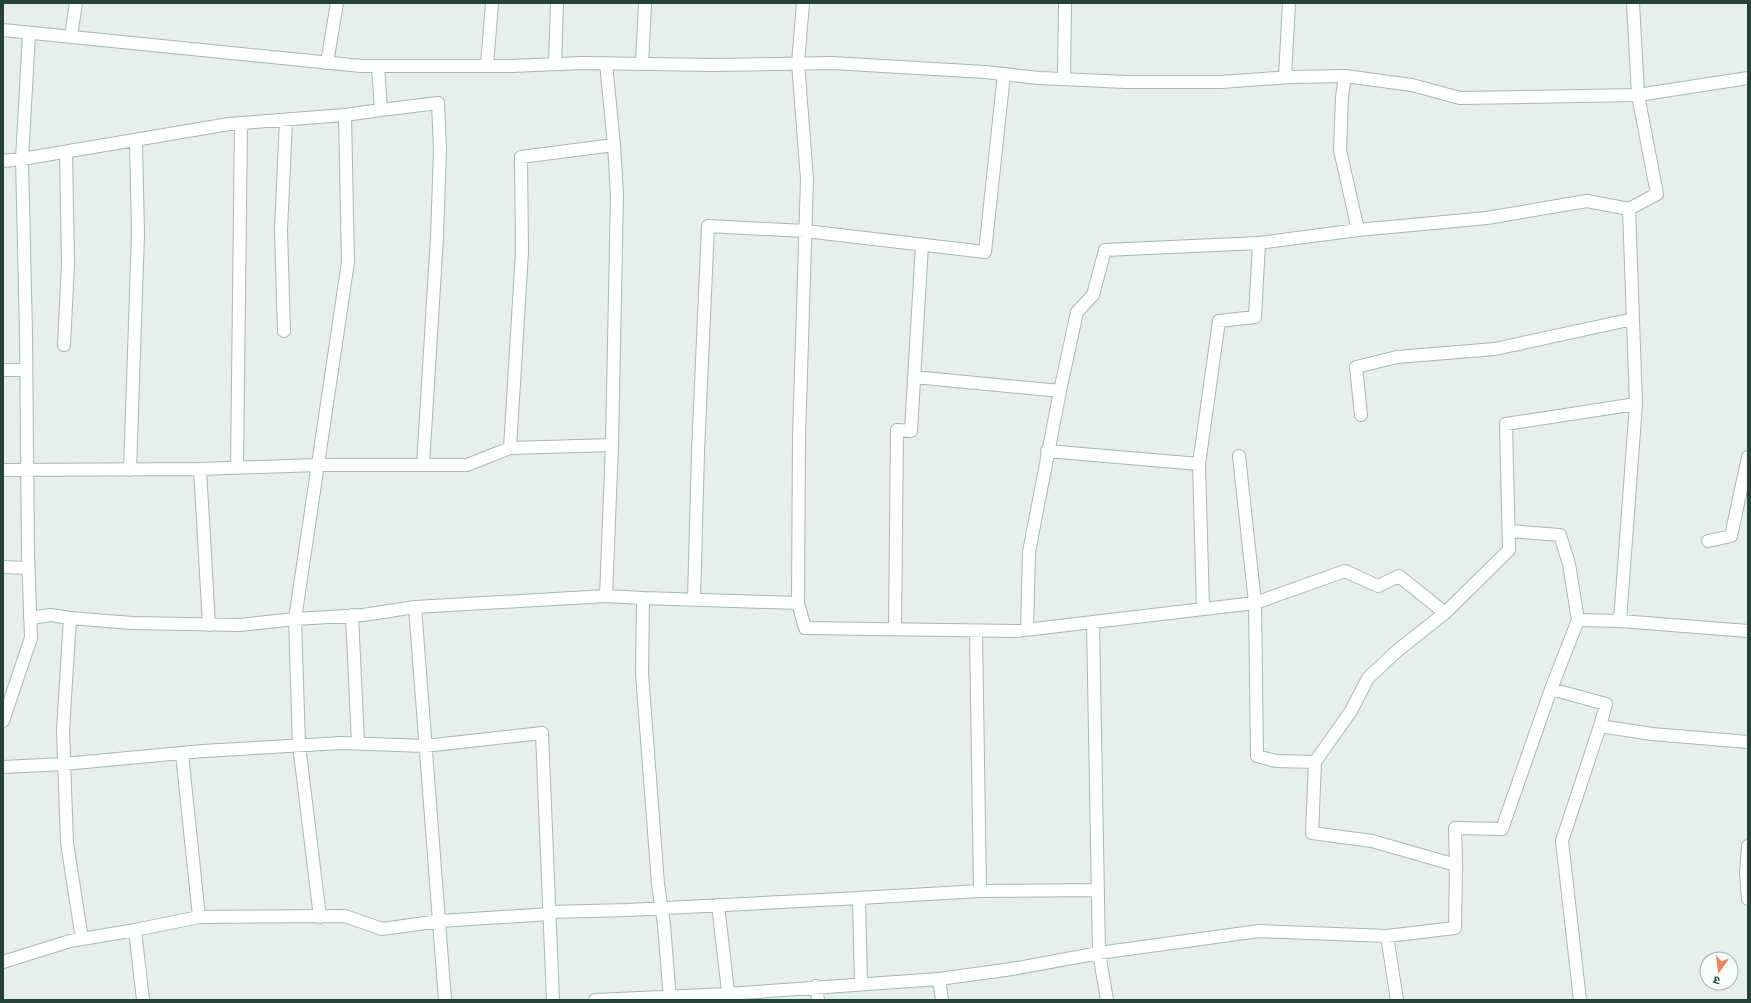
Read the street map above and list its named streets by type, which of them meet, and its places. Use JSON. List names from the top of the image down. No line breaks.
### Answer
{"north":"bottom"}
